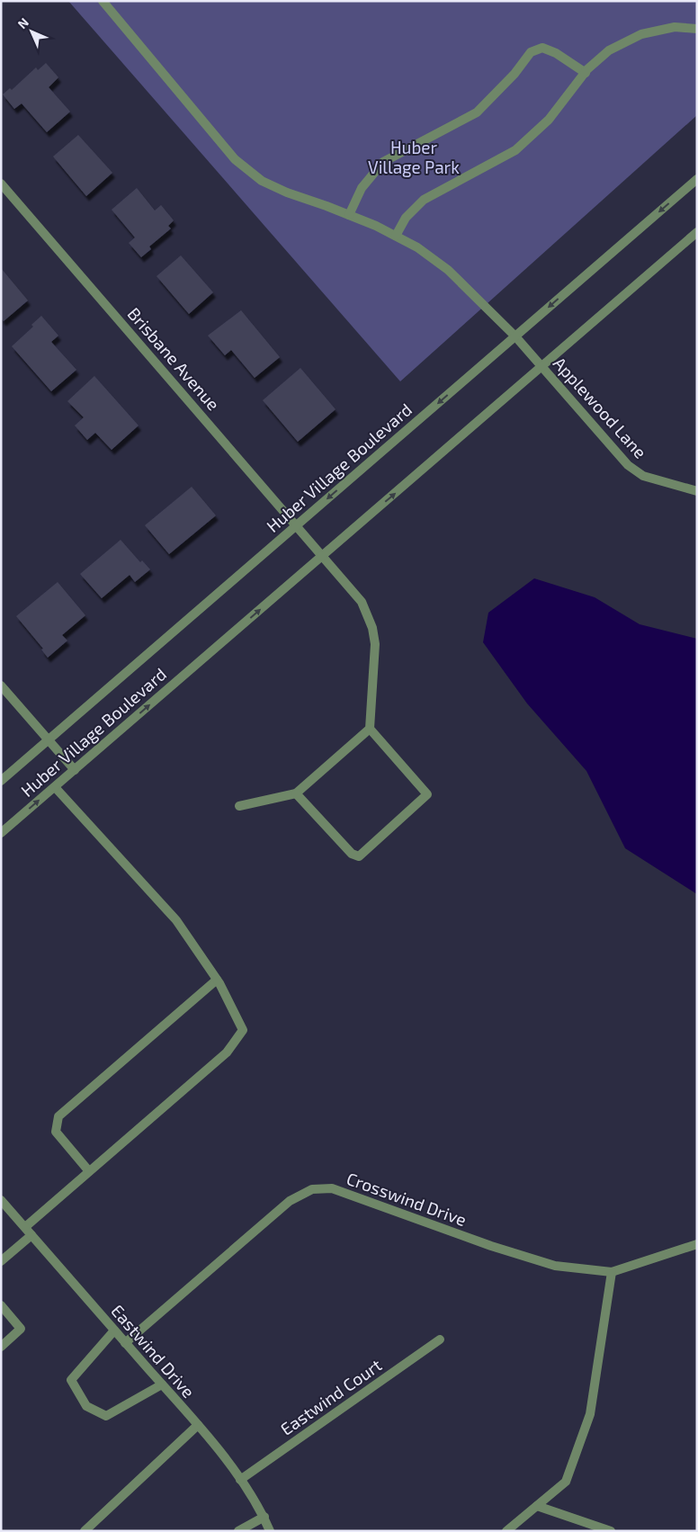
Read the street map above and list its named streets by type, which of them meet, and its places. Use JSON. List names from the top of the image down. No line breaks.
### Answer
{"streets":{"street":["Brisbane Avenue","Applewood Lane","Huber Village Boulevard","Crosswind Drive","Eastwind Drive","Eastwind Court"]},"crossings":[["Brisbane Avenue","Huber Village Boulevard"],["Applewood Lane","Huber Village Boulevard"],["Crosswind Drive","Eastwind Drive"],["Eastwind Drive","Eastwind Court"]],"parks":["Huber Village Park"],"north":"top left"}
